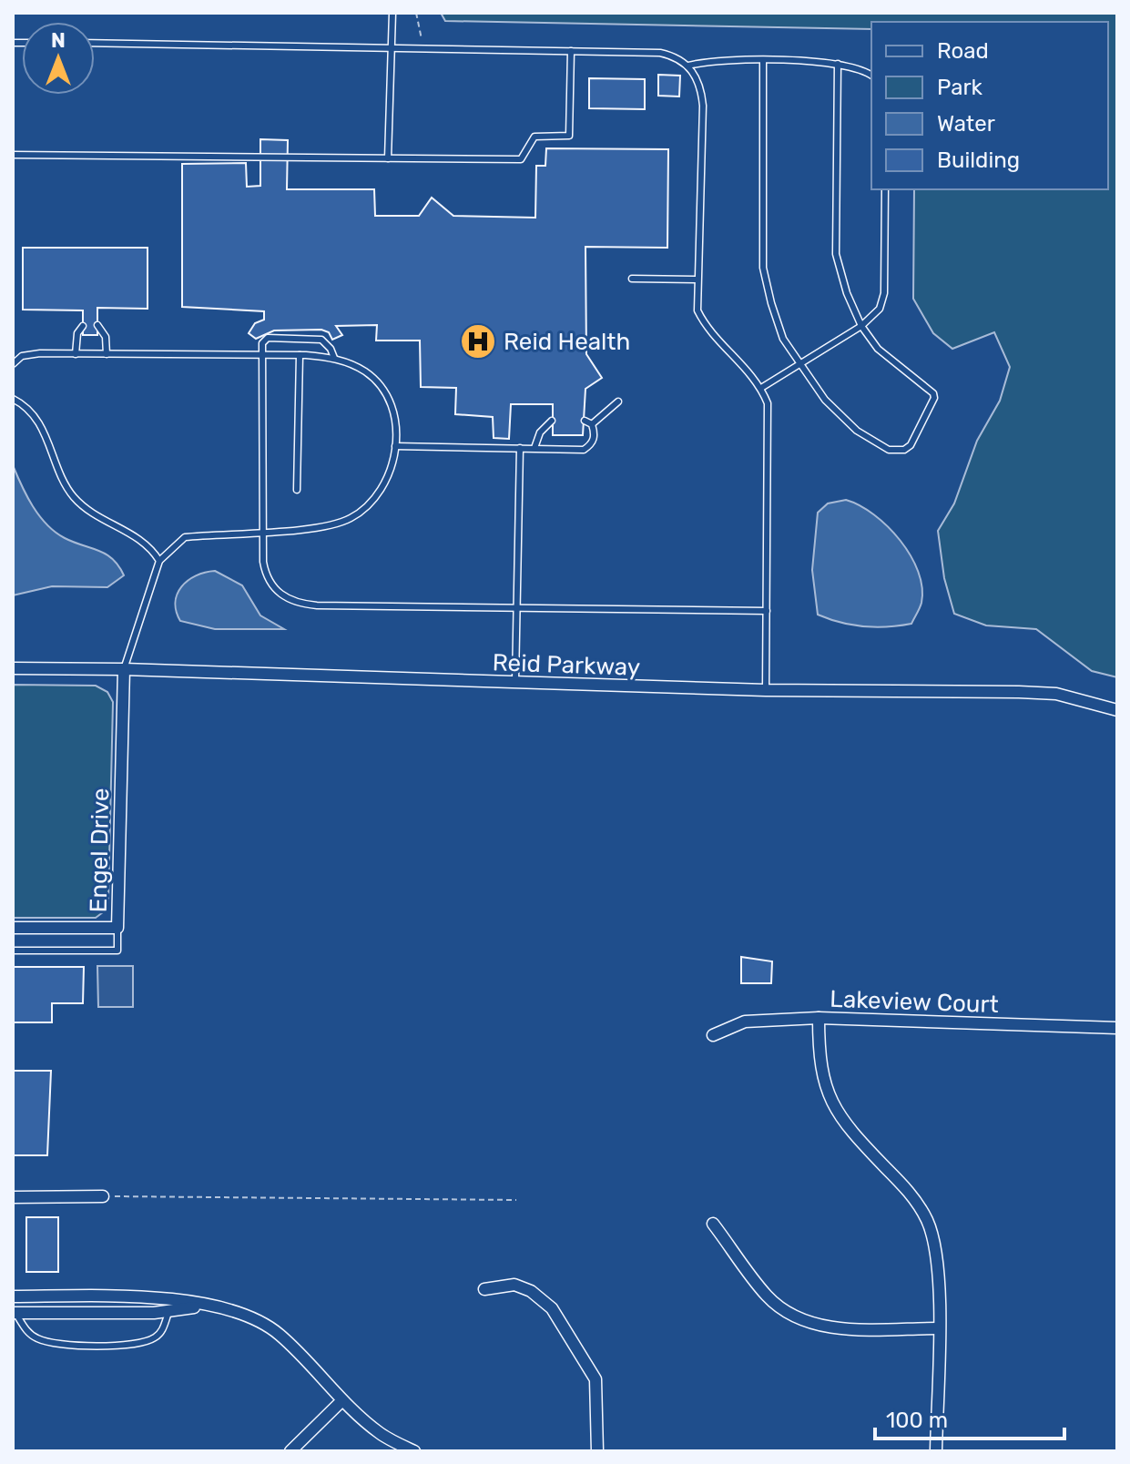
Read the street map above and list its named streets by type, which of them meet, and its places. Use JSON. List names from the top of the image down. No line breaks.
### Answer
{"streets":{"street":["Reid Parkway","Engel Drive","Lakeview Court"]},"crossings":[["Reid Parkway","Engel Drive"]],"places":{"hospital":["Reid Health"]},"legend":["Road","Park","Water","Building"],"scale_bar":"100 m","north":"top"}
